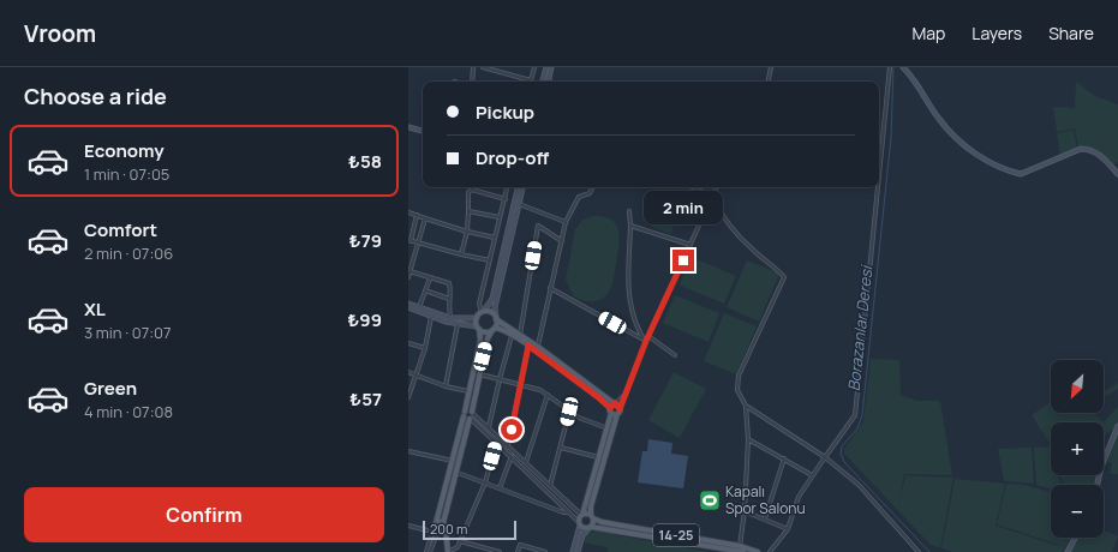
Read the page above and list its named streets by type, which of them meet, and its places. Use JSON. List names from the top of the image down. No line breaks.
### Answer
{"streets":{"main road":["14-25"]},"water":["Borazanlar Deresi"],"places":{"sports":["Kapalı Spor Salonu"]},"scale_bar":"200 m","north":"bottom left","page":{"header":"Vroom","nav":["Map","Layers","Share"],"heading":"Choose a ride","banner":["Pickup","Drop-off"],"list":[{"name":"Economy","note":"1 min · 07:05","value":"₺58"},{"name":"Comfort","note":"2 min · 07:06","value":"₺79"},{"name":"XL","note":"3 min · 07:07","value":"₺99"},{"name":"Green","note":"4 min · 07:08","value":"₺57"}],"bubble":"2 min","map_buttons":["+","−"],"buttons":"Confirm","scale":"200 m"}}
